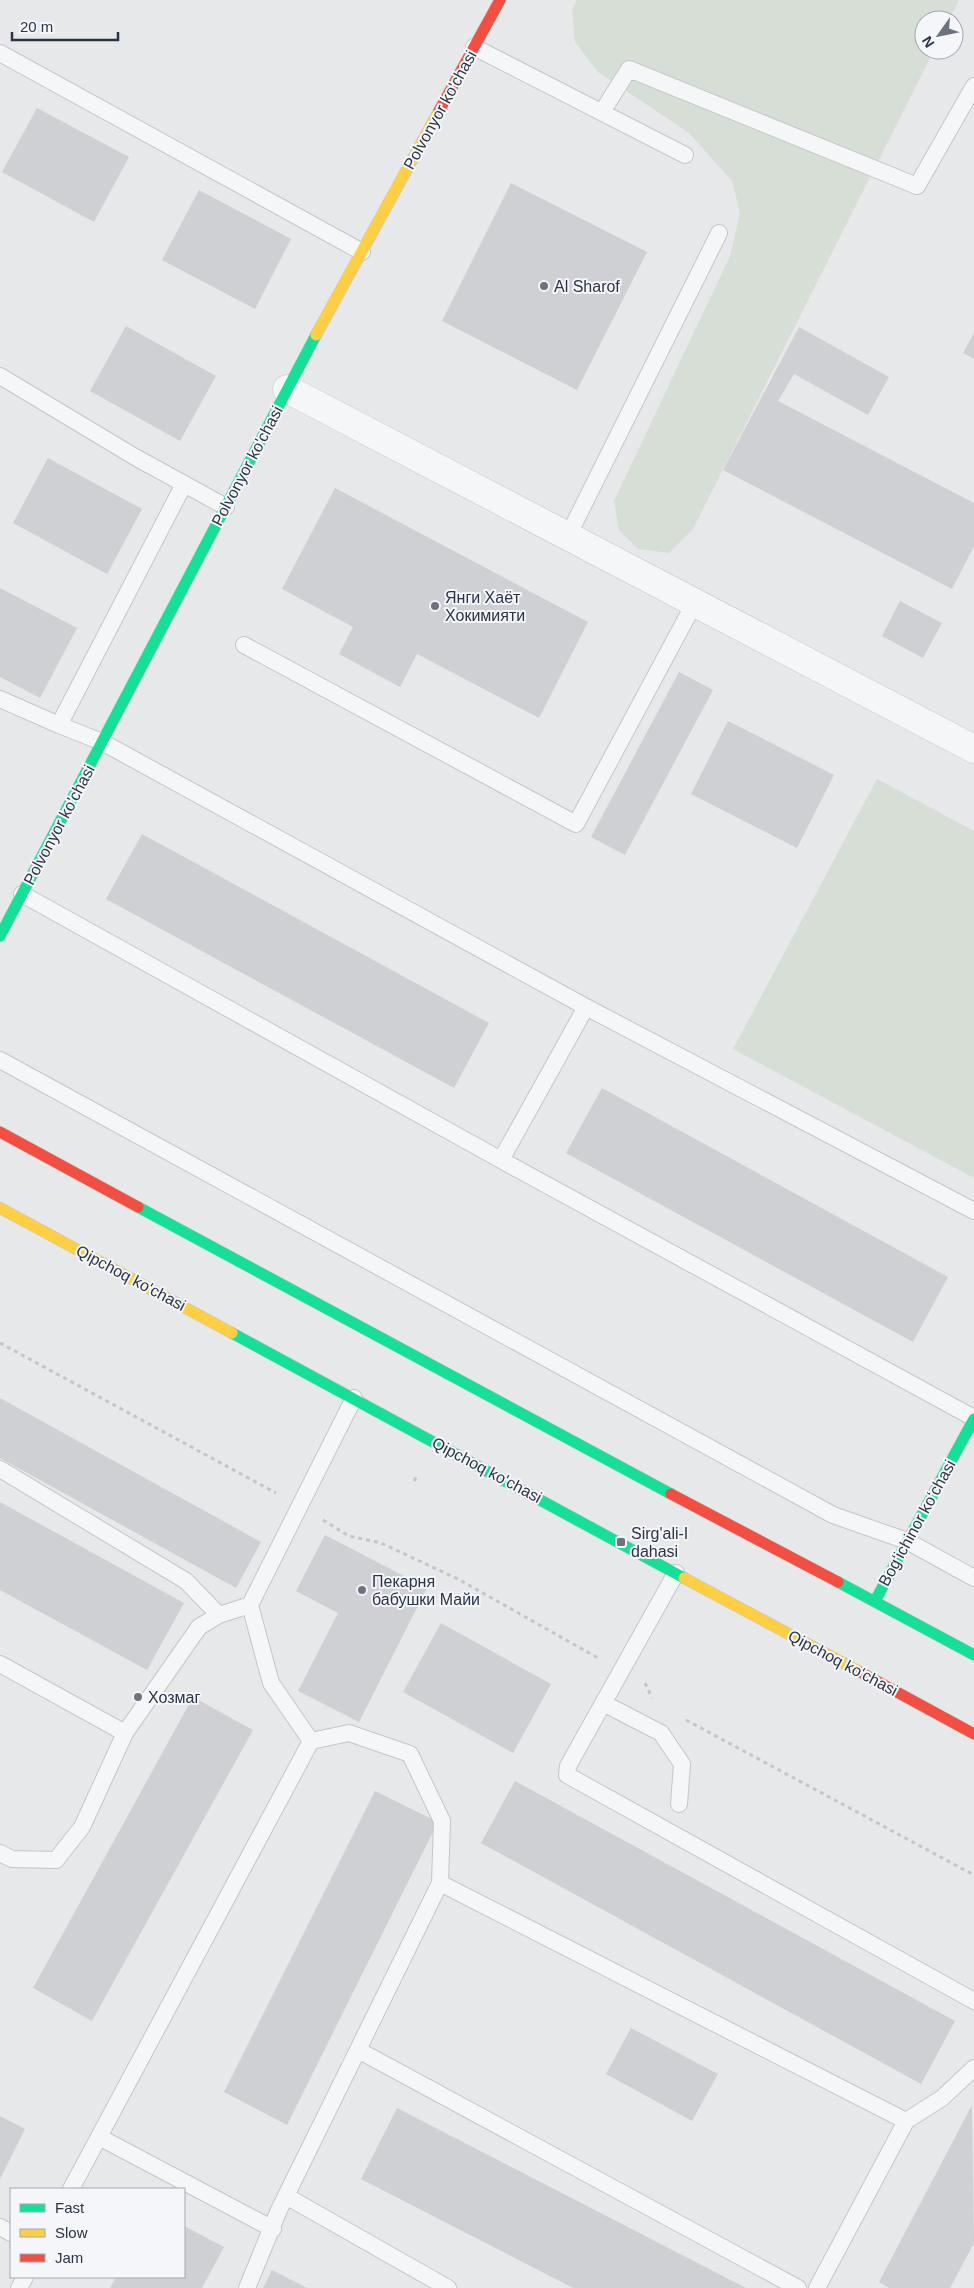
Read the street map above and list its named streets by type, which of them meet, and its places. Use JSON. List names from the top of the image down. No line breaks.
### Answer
{"streets":{"main road":["Polvonyor ko'chasi","Qipchoq ko'chasi","Bogʻichinor koʻchasi"]},"places":{"other":["Al Sharof","Янги Хаёт Хокимияти","Пекарня бабушки Майи","Хозмаг"],"transit":["Sirg'ali-I dahasi"]},"legend":["Fast","Slow","Jam"],"scale_bar":"20 m","north":"bottom left"}
